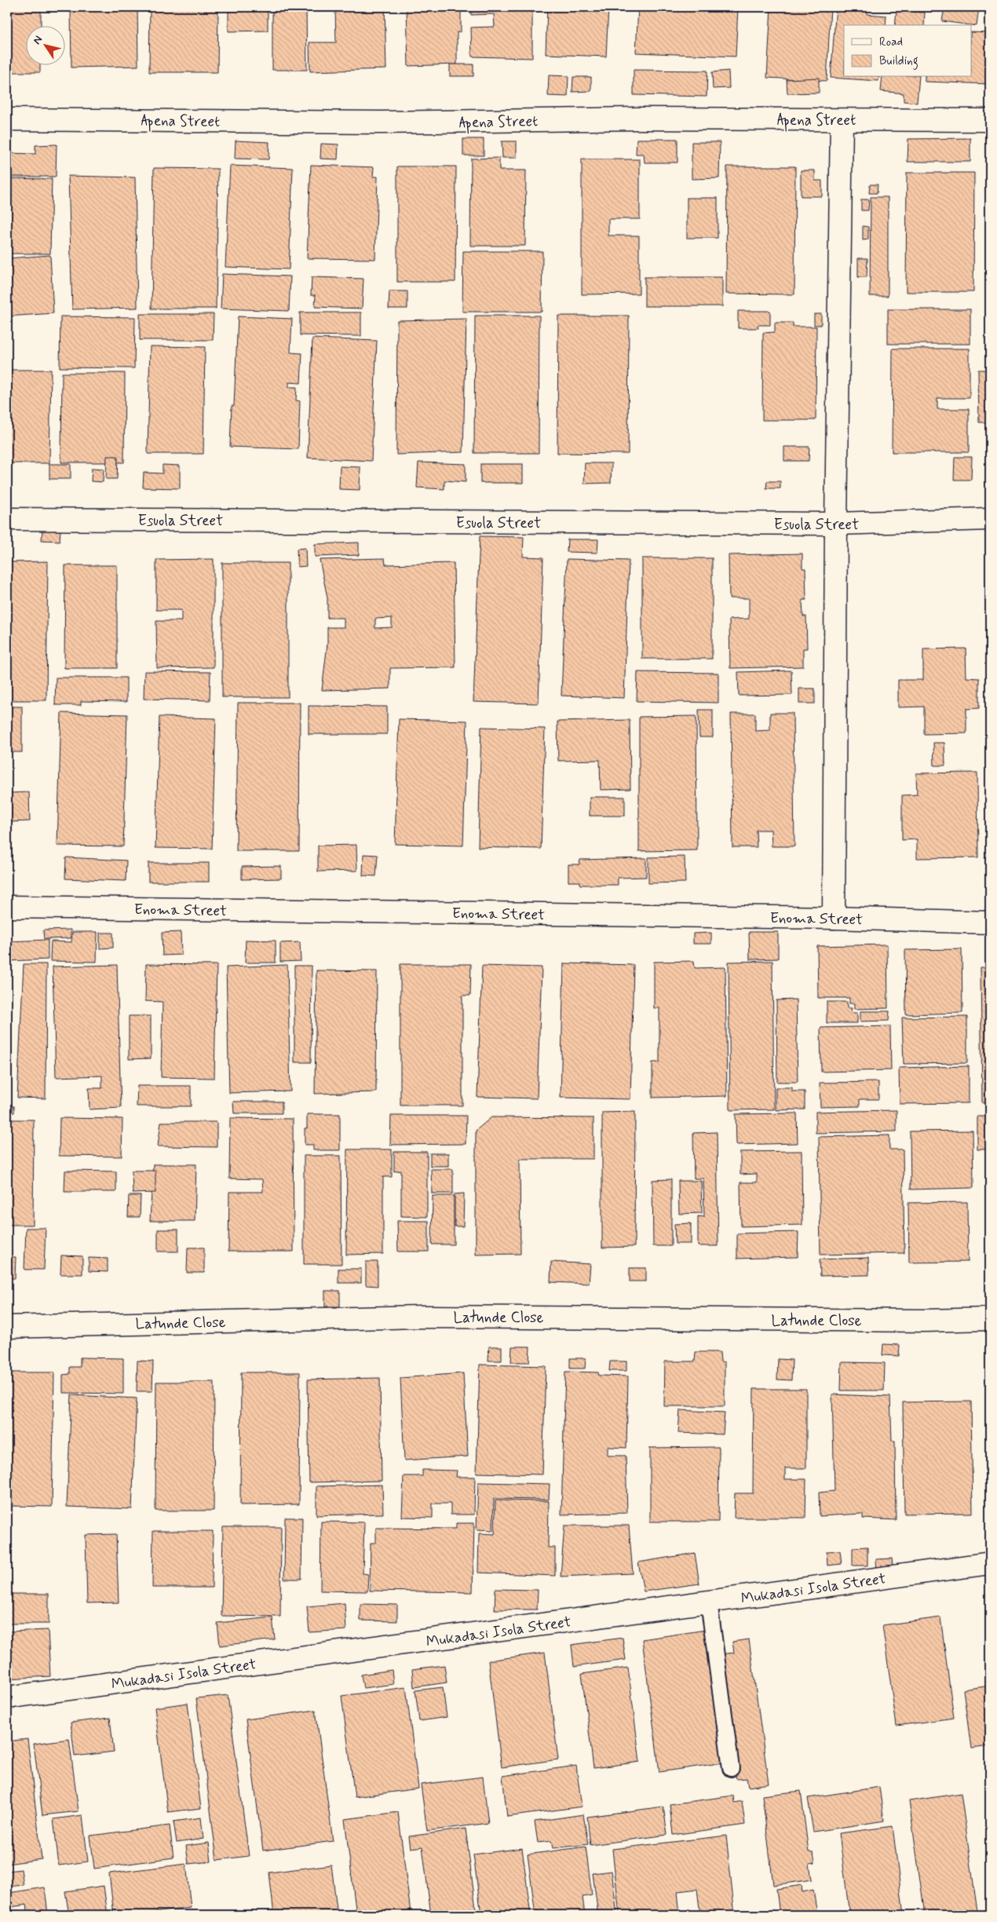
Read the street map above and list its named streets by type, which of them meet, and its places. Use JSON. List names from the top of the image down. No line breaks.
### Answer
{"streets":{"street":["Apena Street","Esuola Street","Enoma Street","Latunde Close","Mukadasi Isola Street"]},"legend":["Road","Building"],"north":"top left"}
